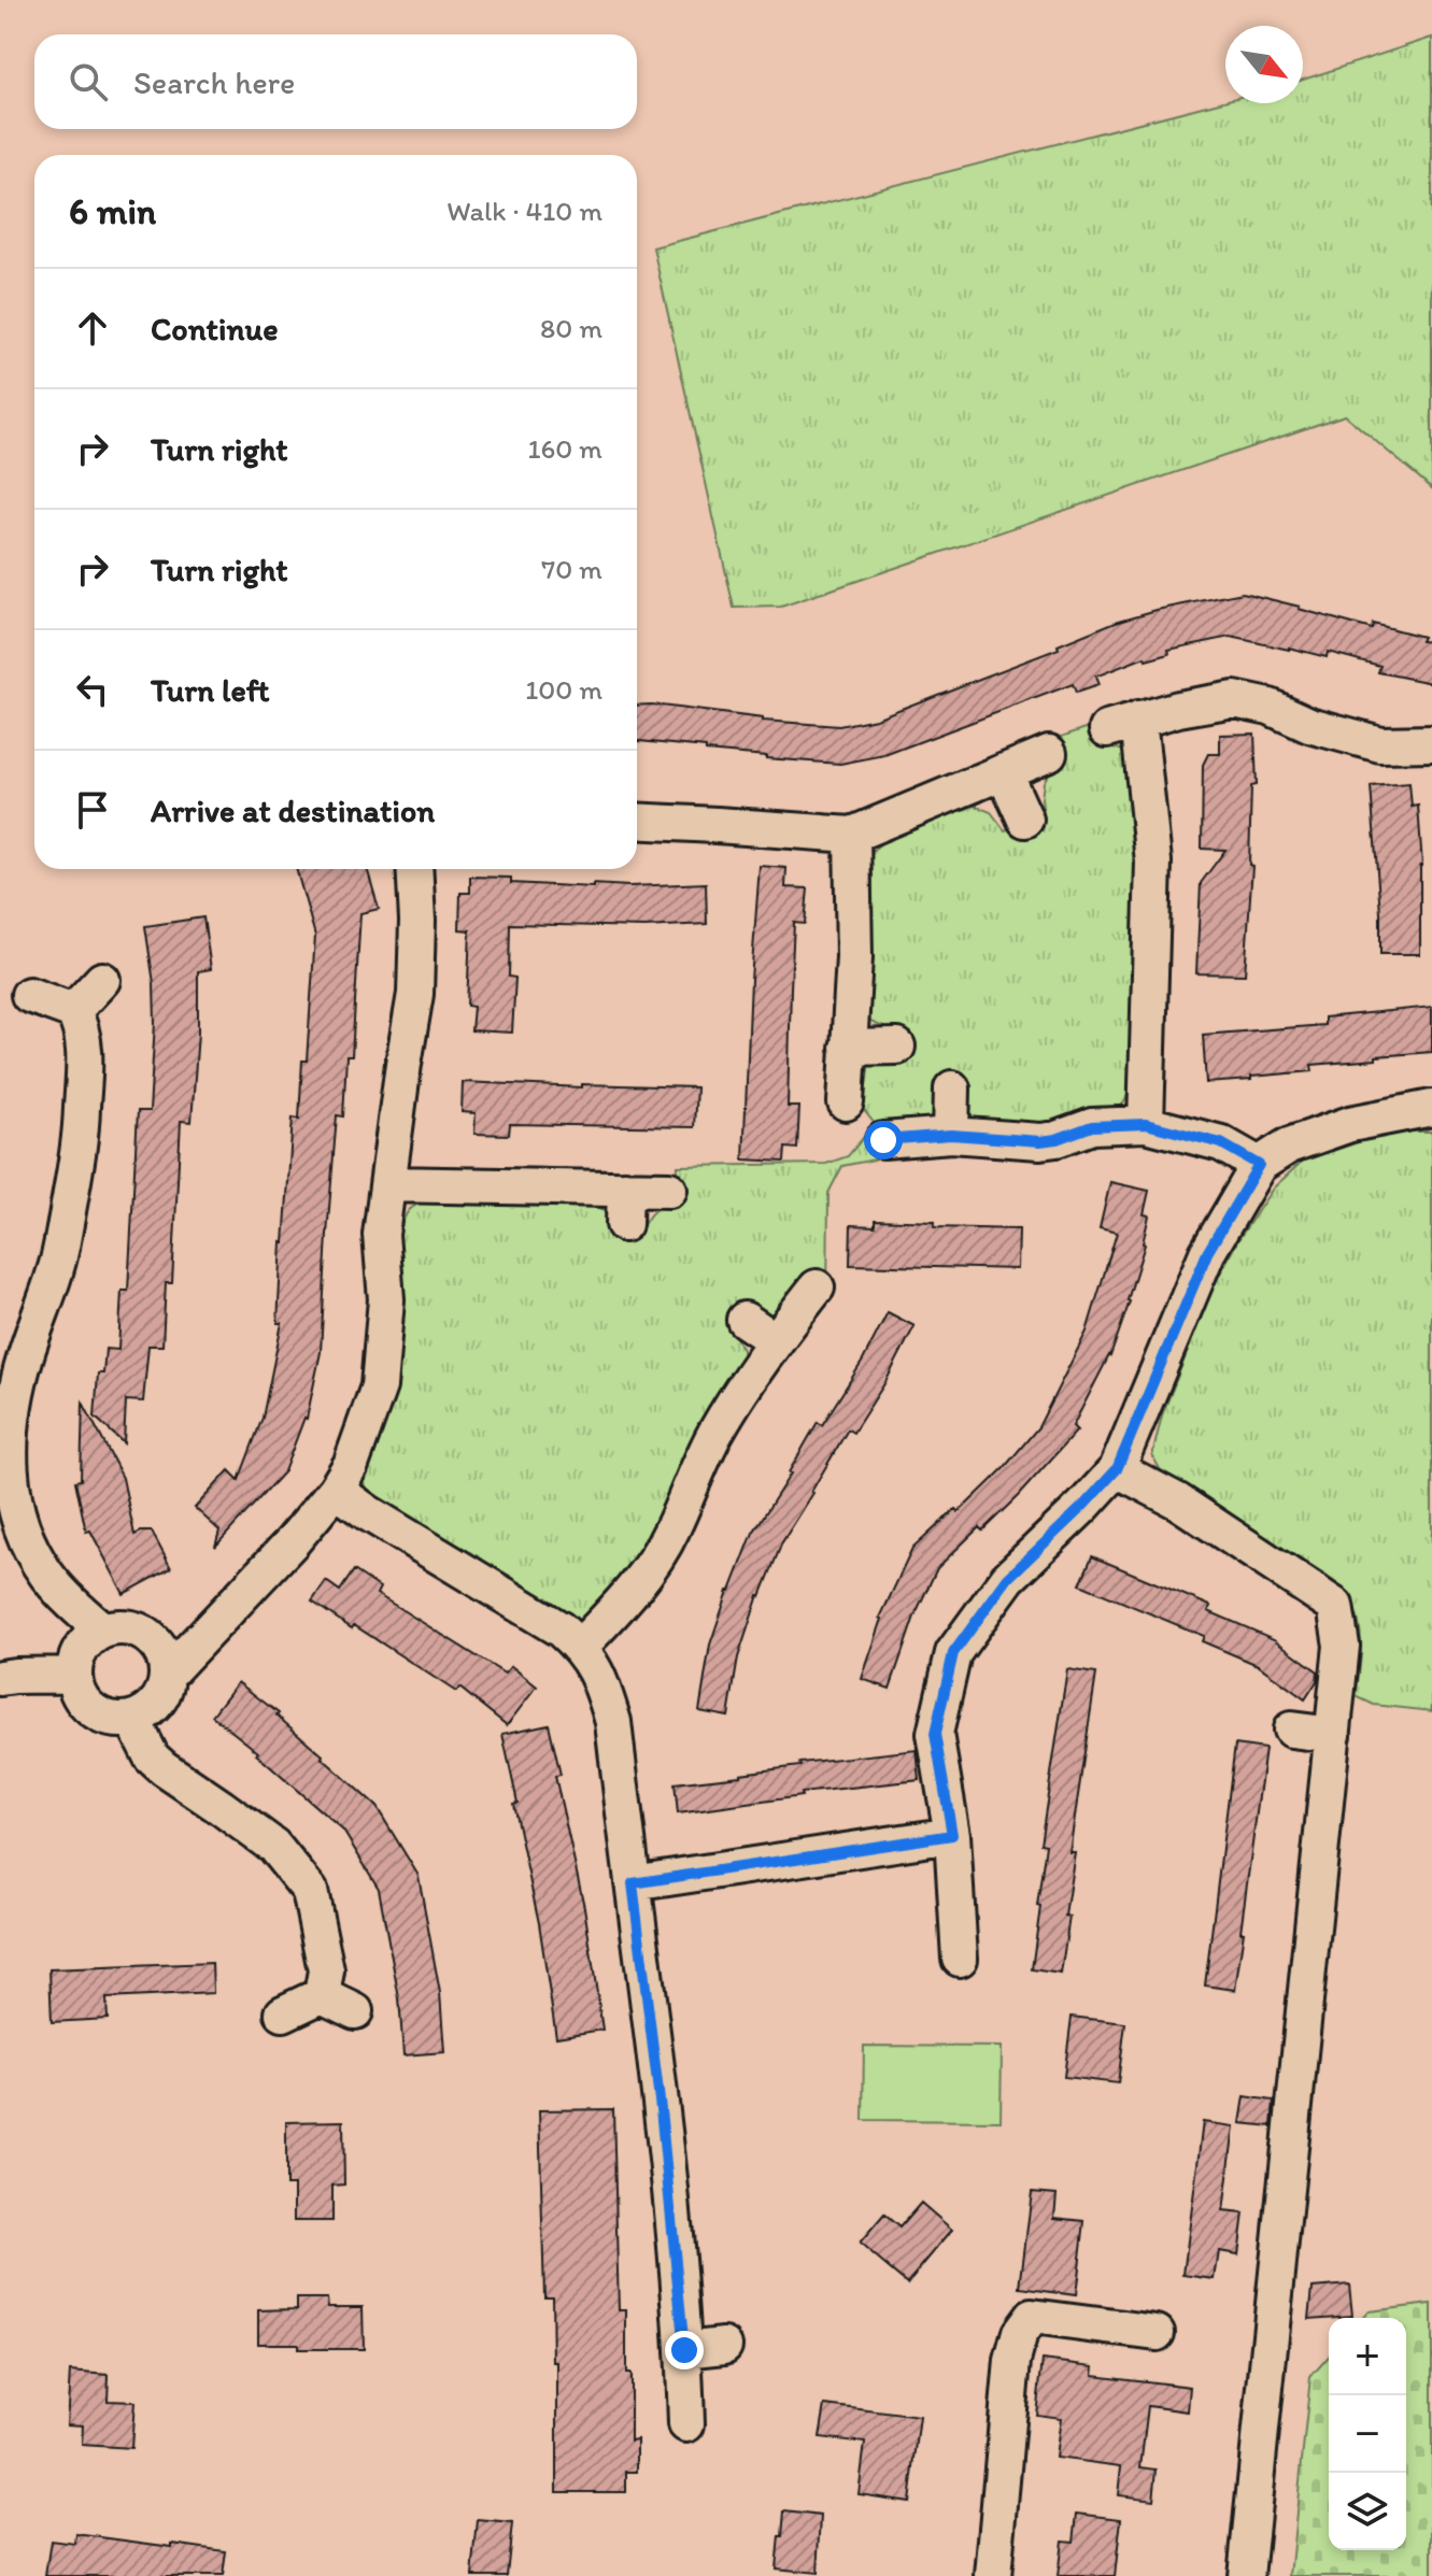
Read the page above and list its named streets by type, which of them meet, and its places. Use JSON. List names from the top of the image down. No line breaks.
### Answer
{"north":"bottom right","page":{"search":"Search here","heading":["6 min","Walk · 410 m"],"list":[["Continue","80 m"],["Turn right","160 m"],["Turn right","70 m"],["Turn left","100 m"],"Arrive at destination"],"map_buttons":["+","−"]}}
